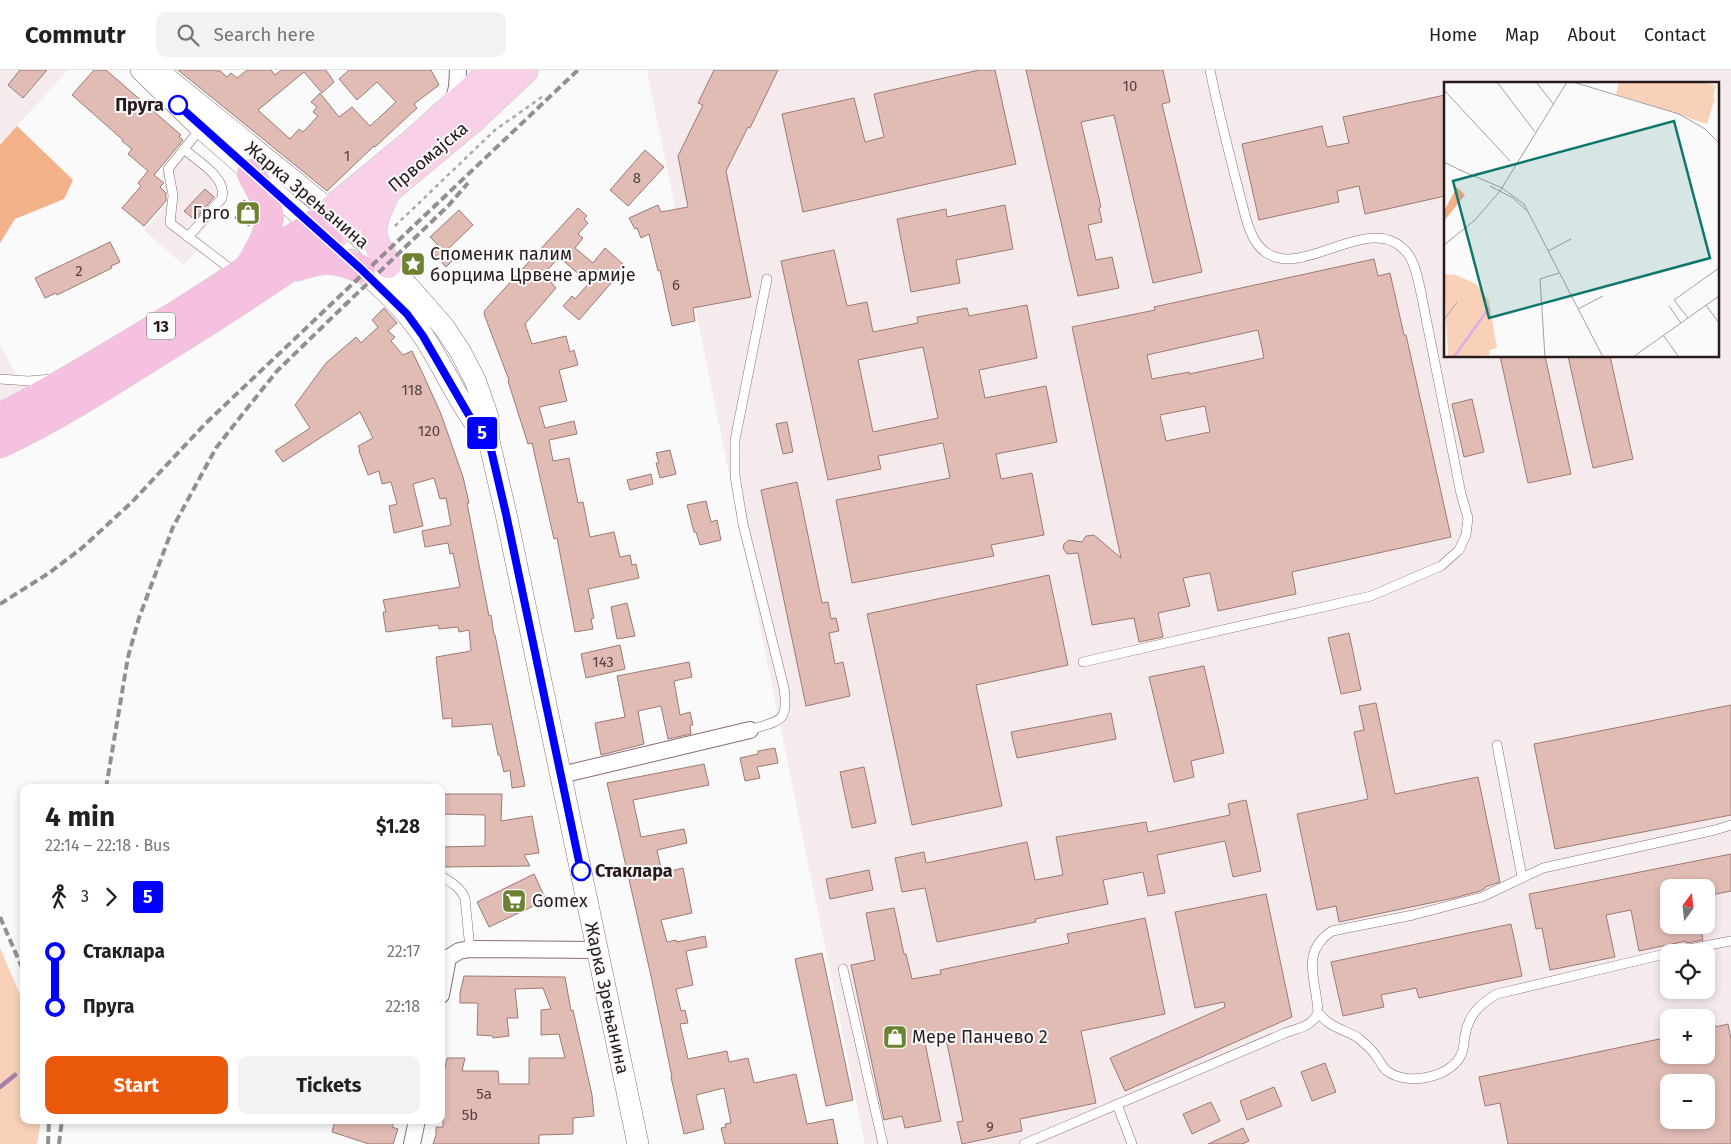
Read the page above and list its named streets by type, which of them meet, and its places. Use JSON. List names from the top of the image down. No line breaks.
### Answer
{"streets":{"highway":["13"],"main road":["Првомајска"],"street":["Жарка Зрењанина"]},"crossings":[["Првомајска","Жарка Зрењанина"],["Првомајска","13"],["Жарка Зрењанина","13"]],"places":{"other":["Пруга","Стаклара"],"shop":["Грго","Мере Панчево 2"],"place":["Споменик палим борцима Црвене армије"],"supermarket":["Gomex"]},"lines":["bus line 5"],"house_numbers":["10","1","8","2","6","118","120","143","5a","5b","9"],"north":"top","page":{"header":"Commutr","search":"Search here","nav":["Home","Map","About","Contact"],"on_map":"5","heading":["4 min","22:14 – 22:18 · Bus","$1.28"],"legs":["3","5"],"map_buttons":["+","−"],"list":[{"name":"Стаклара","value":"22:17"},{"name":"Пруга","value":"22:18"}],"buttons":["Start","Tickets"]}}
